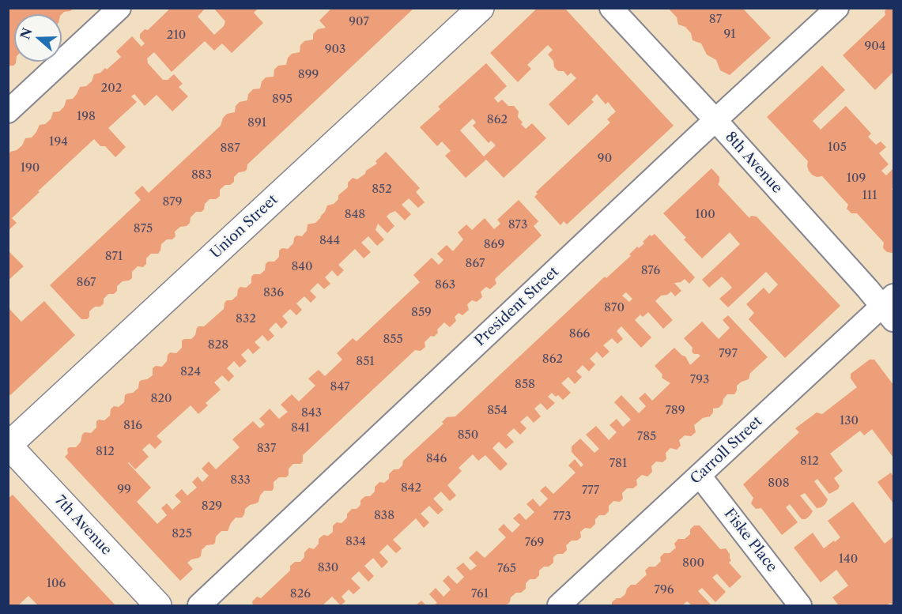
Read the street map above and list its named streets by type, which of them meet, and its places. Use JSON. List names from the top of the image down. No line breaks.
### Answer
{"streets":{"main road":["Union Street","7th Avenue"],"street":["8th Avenue","President Street","Carroll Street","Fiske Place"]},"crossings":[["8th Avenue","President Street"],["8th Avenue","Carroll Street"],["Union Street","7th Avenue"],["Carroll Street","Fiske Place"]],"house_numbers":["87","907","91","210","904","903","899","202","895","198","862","891","194","105","887","90","190","883","109","852","111","879","848","100","873","875","844","869","871","867","840","876","867","863","836","870","859","832","866","855","828","797","862","851","824","793","858","847","820","854","789","843","130","816","841","850","785","837","812","846","812","781","833","808","842","99","777","829","838","773","825","834","769","140","800","830","765","106","796","826","761"],"north":"left"}
